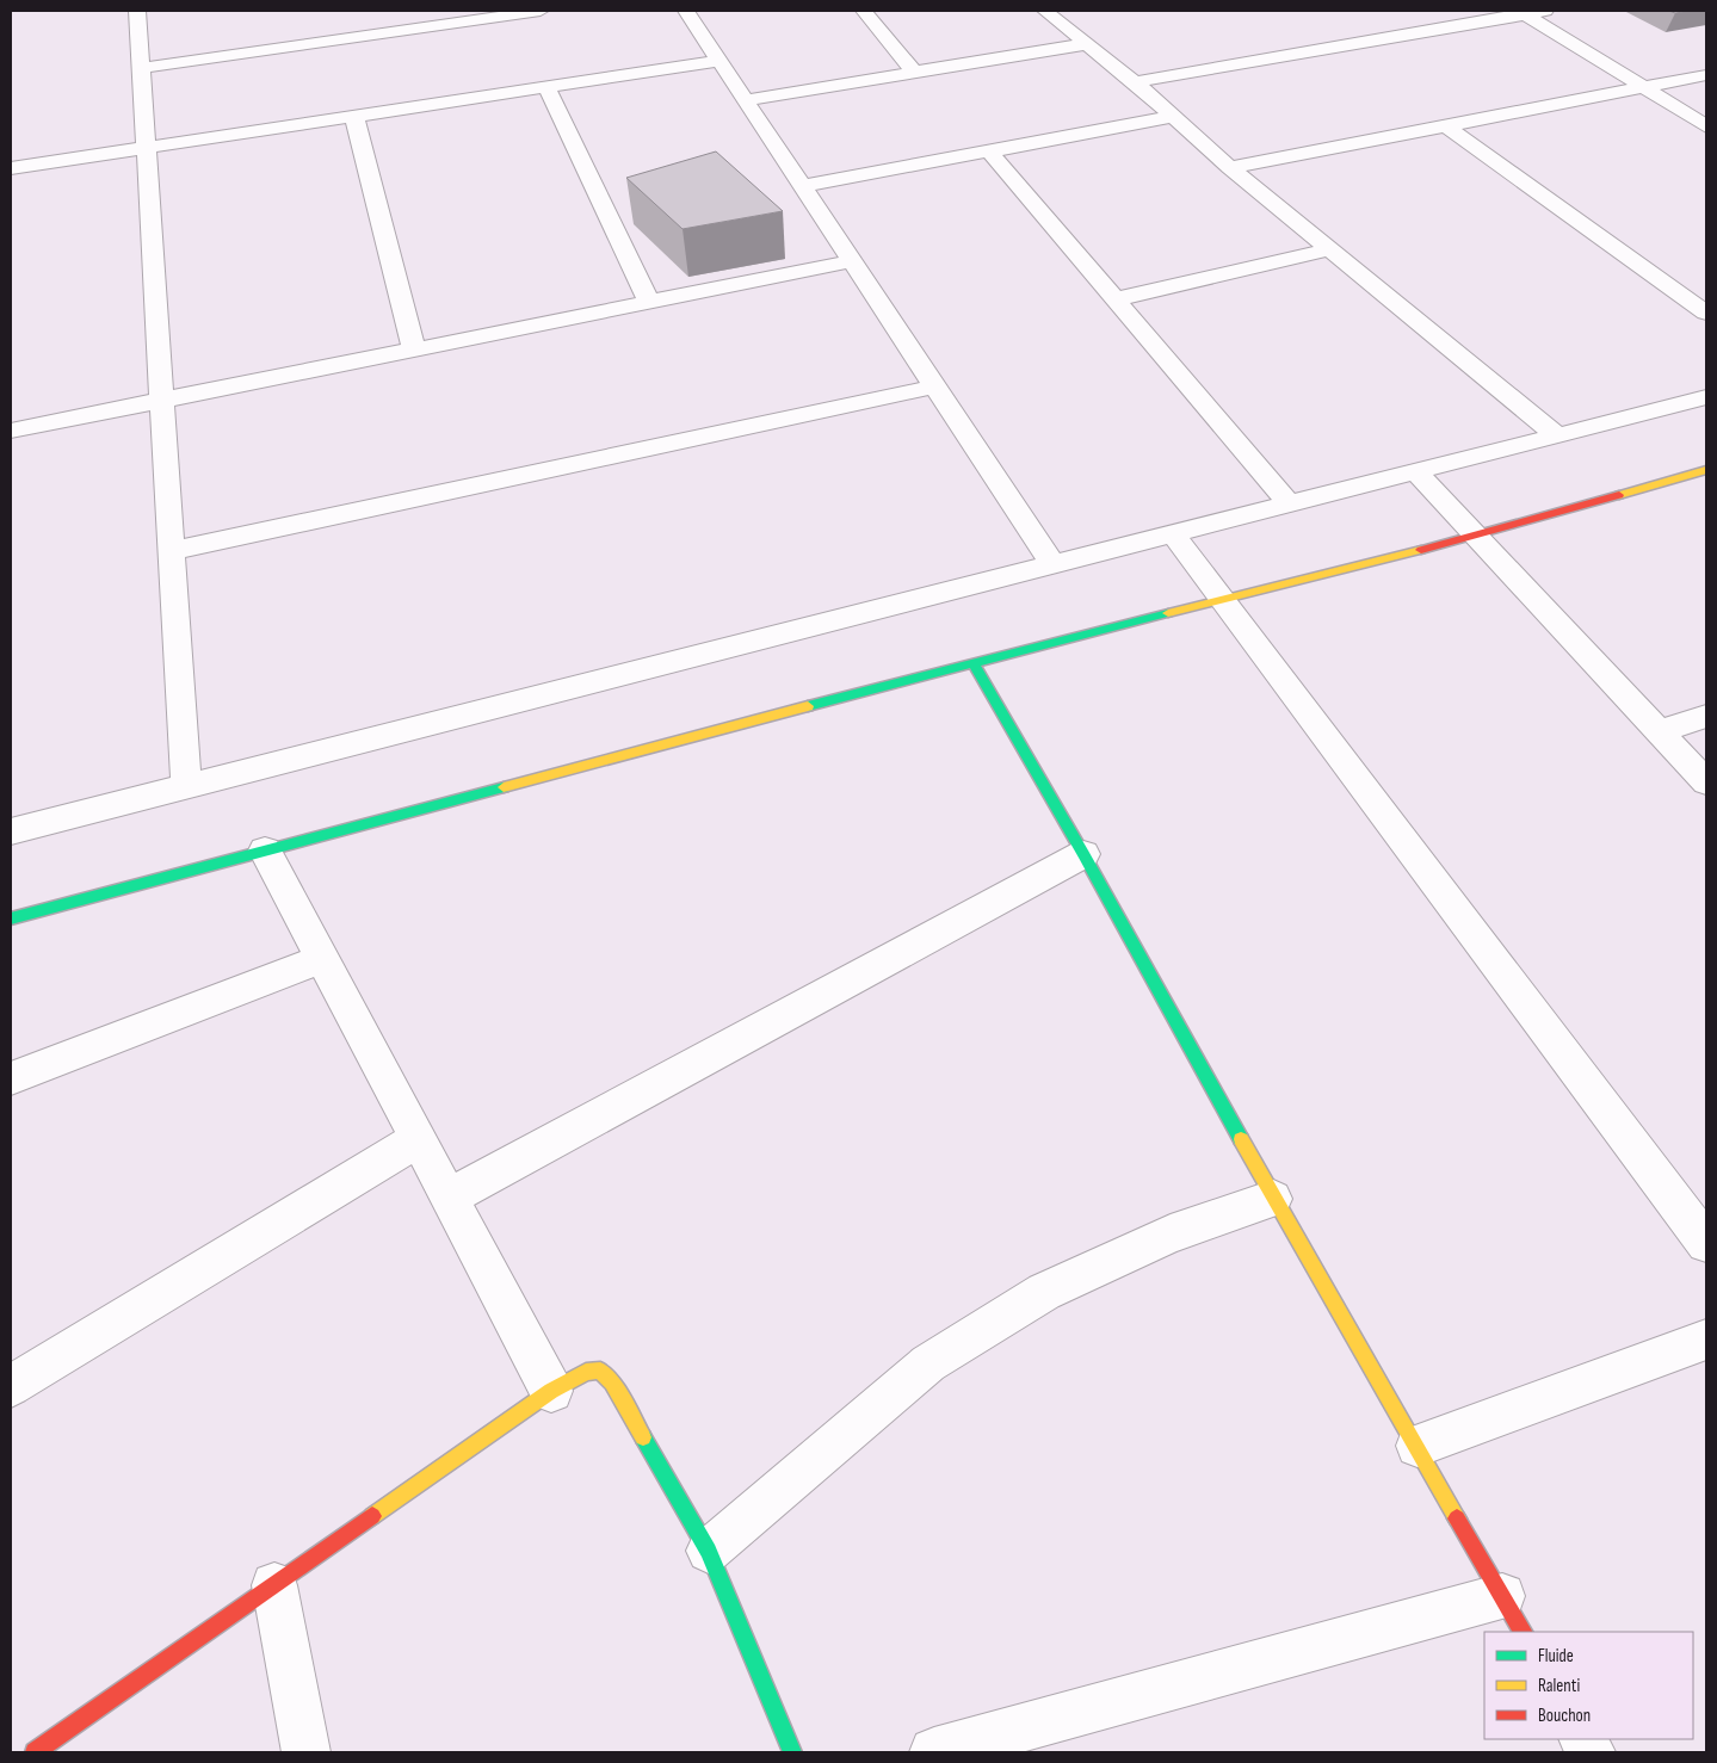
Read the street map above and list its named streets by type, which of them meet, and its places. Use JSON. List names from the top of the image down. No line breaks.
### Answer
{"legend":["Fluide","Ralenti","Bouchon"]}
